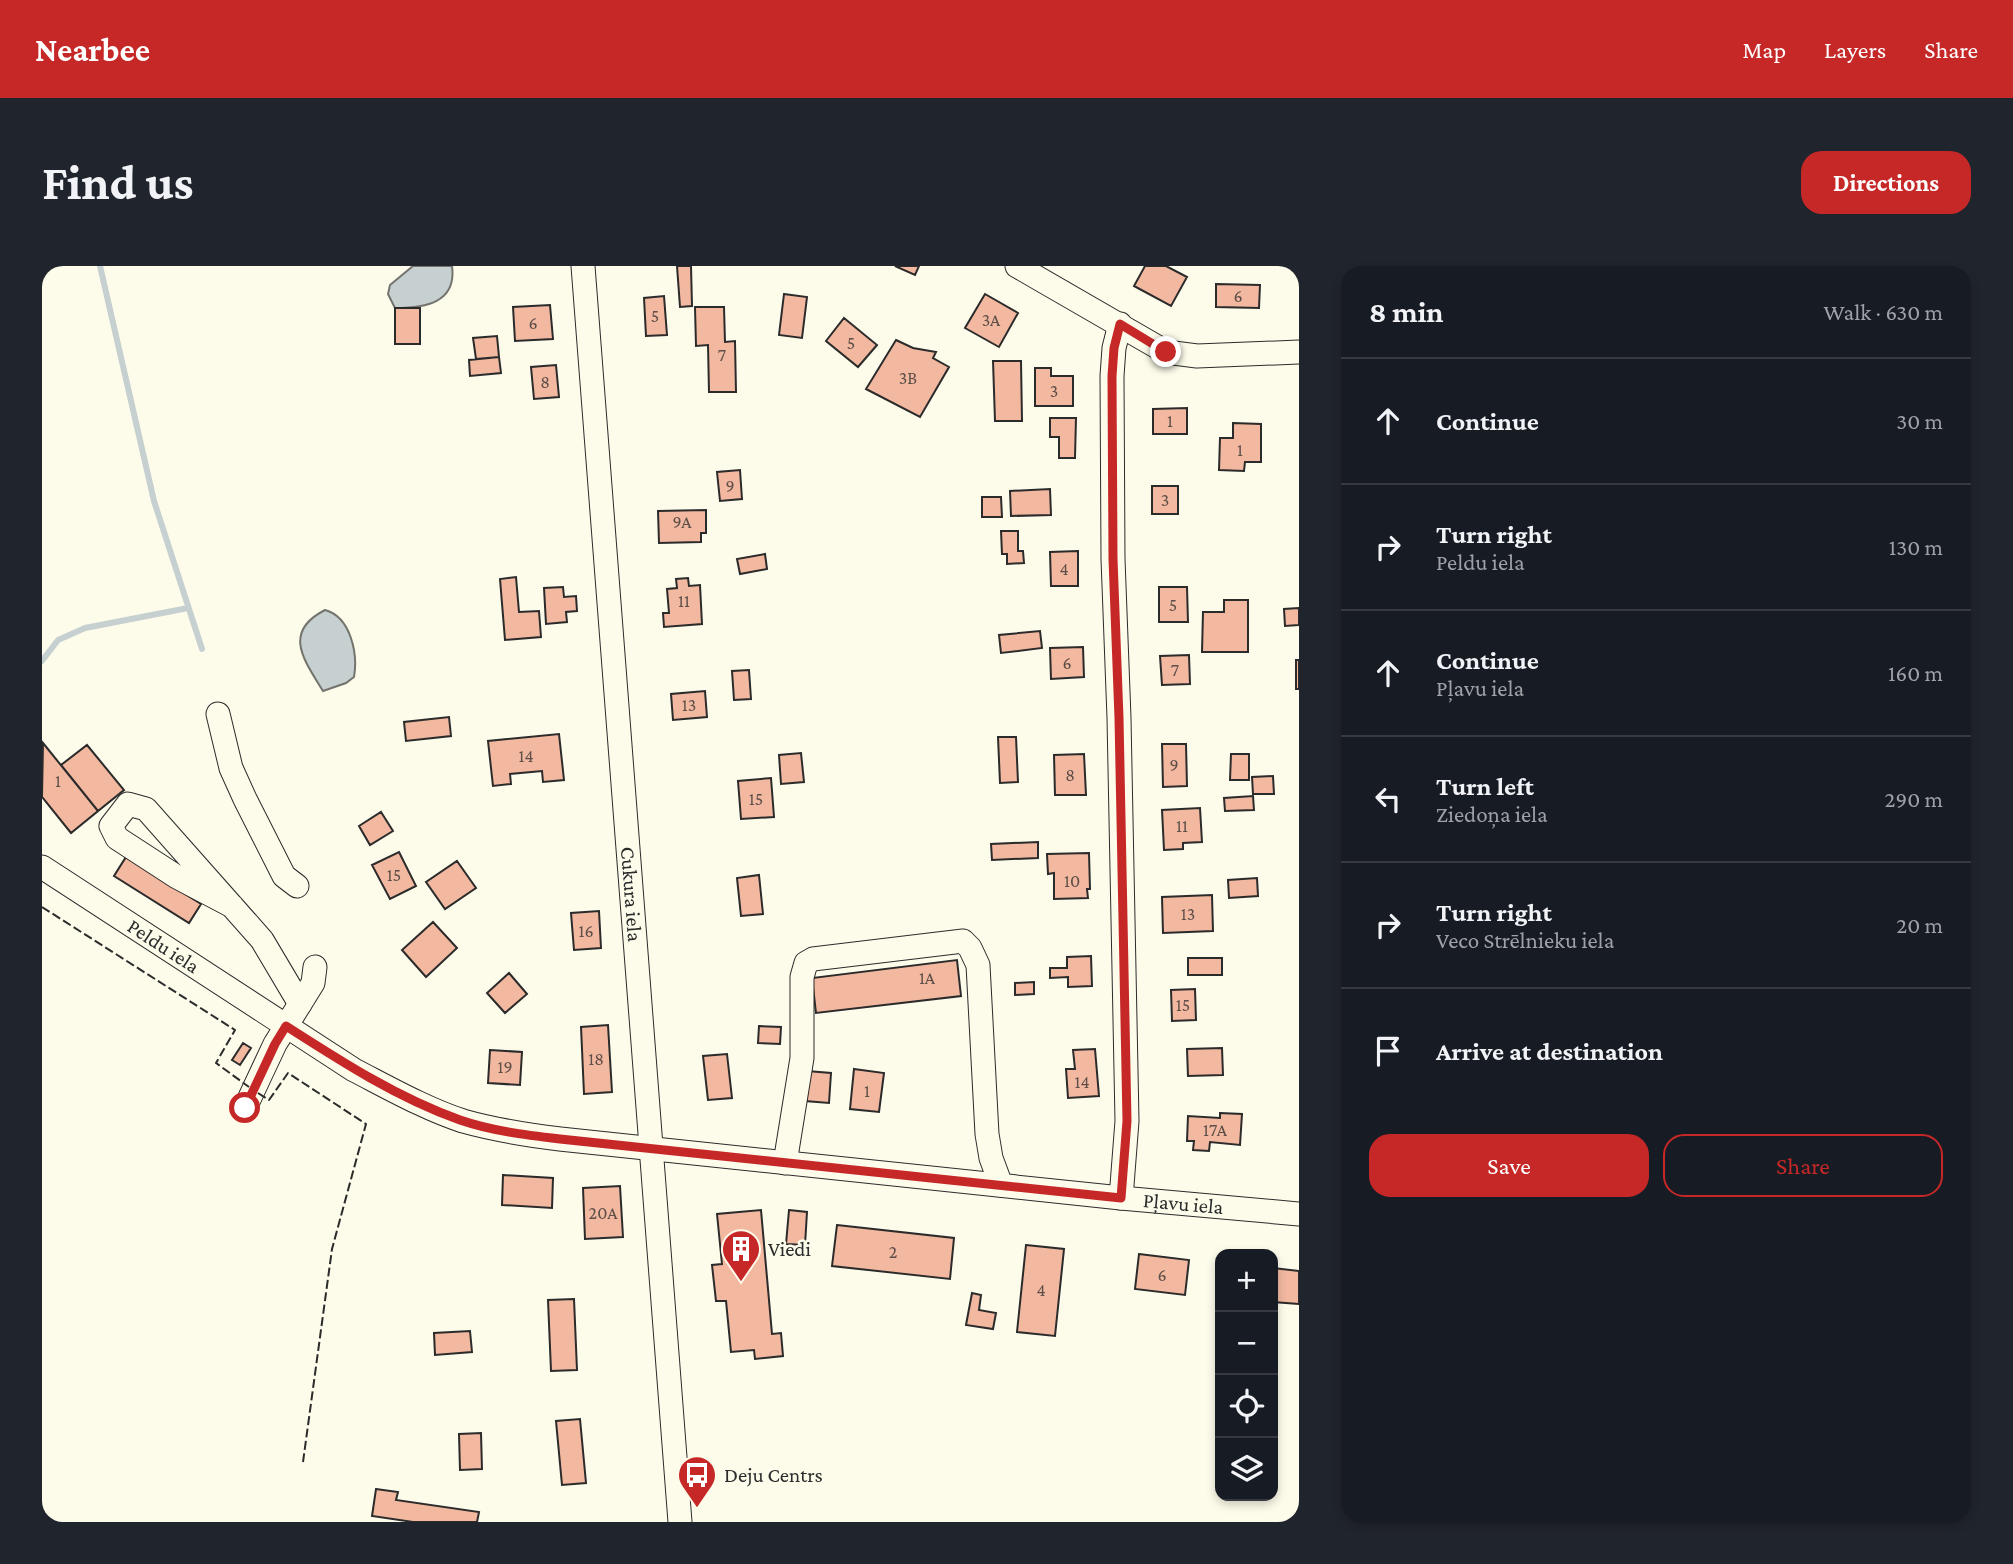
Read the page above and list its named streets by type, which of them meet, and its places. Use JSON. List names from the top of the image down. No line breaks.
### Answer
{"streets":{"street":["Cukura iela","Peldu iela","Pļavu iela"]},"crossings":[["Cukura iela","Peldu iela"],["Cukura iela","Pļavu iela"],["Peldu iela","Pļavu iela"]],"places":{"building":["Viedi"],"bus stop":["Deju Centrs"]},"house_numbers":["6","5","3A","6","5","7","3B","8","3","1","1","9","3","9A","4","11","5","6","7","13","14","9","8","1","15","11","15","10","13","16","1A","15","18","19","14","1","17A","20A","2","6","4"],"page":{"header":"Nearbee","nav":["Map","Layers","Share"],"buttons":["Directions",["Save","Share"]],"title":"Find us","heading":["8 min","Walk · 630 m"],"list":[["Continue","30 m"],["Turn right","Peldu iela","130 m"],["Continue","Pļavu iela","160 m"],["Turn left","Ziedoņa iela","290 m"],["Turn right","Veco Strēlnieku iela","20 m"],"Arrive at destination"],"map_buttons":["+","−"]}}
